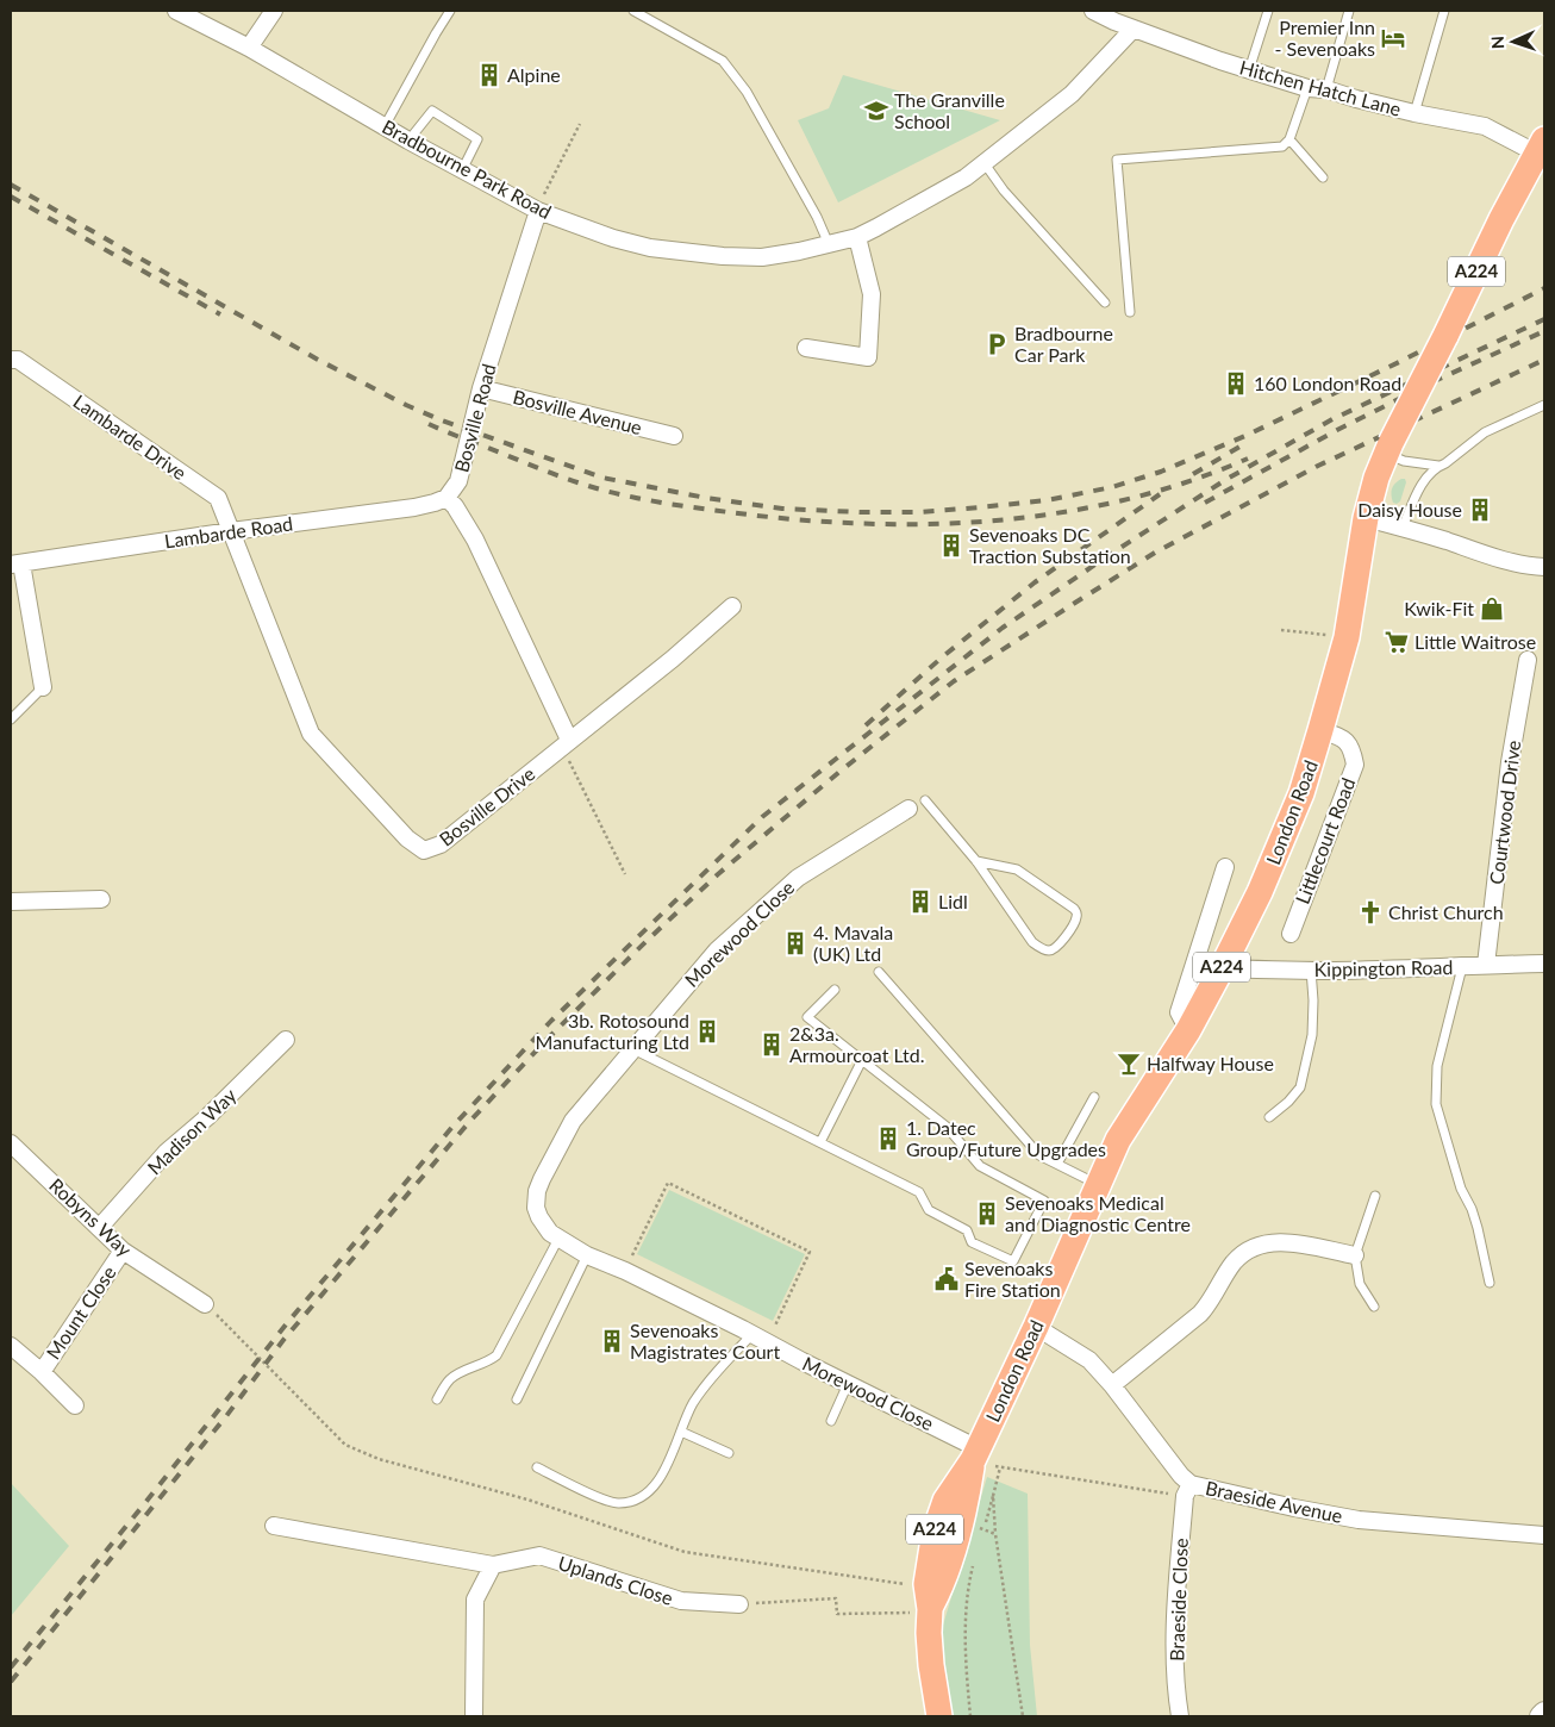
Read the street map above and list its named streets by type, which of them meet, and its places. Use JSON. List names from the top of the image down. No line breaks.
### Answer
{"streets":{"main road":["A224","London Road"],"street":["Hitchen Hatch Lane","Bradbourne Park Road","Bosville Avenue","Bosville Road","Lambarde Drive","Lambarde Road","Bosville Drive","Courtwood Drive","Littlecourt Road","Morewood Close","Kippington Road","Madison Way","Robyns Way","Mount Close","Braeside Avenue","Uplands Close","Braeside Close"]},"crossings":[["Hitchen Hatch Lane","Bradbourne Park Road"],["Hitchen Hatch Lane","London Road"],["Bradbourne Park Road","Bosville Road"],["Bosville Avenue","Bosville Road"],["Bosville Road","Lambarde Road"],["Bosville Road","Bosville Drive"],["Lambarde Drive","Lambarde Road"],["Lambarde Drive","Bosville Drive"],["Lambarde Road","Bosville Drive"],["London Road","Littlecourt Road"],["London Road","Morewood Close"],["London Road","Kippington Road"],["London Road","Braeside Avenue"],["Courtwood Drive","Kippington Road"],["Madison Way","Robyns Way"],["Robyns Way","Mount Close"],["Braeside Avenue","Braeside Close"]],"places":{"hotel":["Premier Inn - Sevenoaks"],"building":["Alpine","160 London Road","Daisy House","Sevenoaks DC Traction Substation","Lidl","4. Mavala (UK) Ltd","3b. Rotosound Manufacturing Ltd","2&3a. Armourcoat Ltd.","1. Datec Group/Future Upgrades","Sevenoaks Medical and Diagnostic Centre","Sevenoaks Magistrates Court"],"school or university":["The Granville School"],"parking":["Bradbourne Car Park"],"shop":["Kwik-Fit"],"supermarket":["Little Waitrose"],"church":["Christ Church"],"bar":["Halfway House"],"public building":["Sevenoaks Fire Station"]},"north":"left"}
